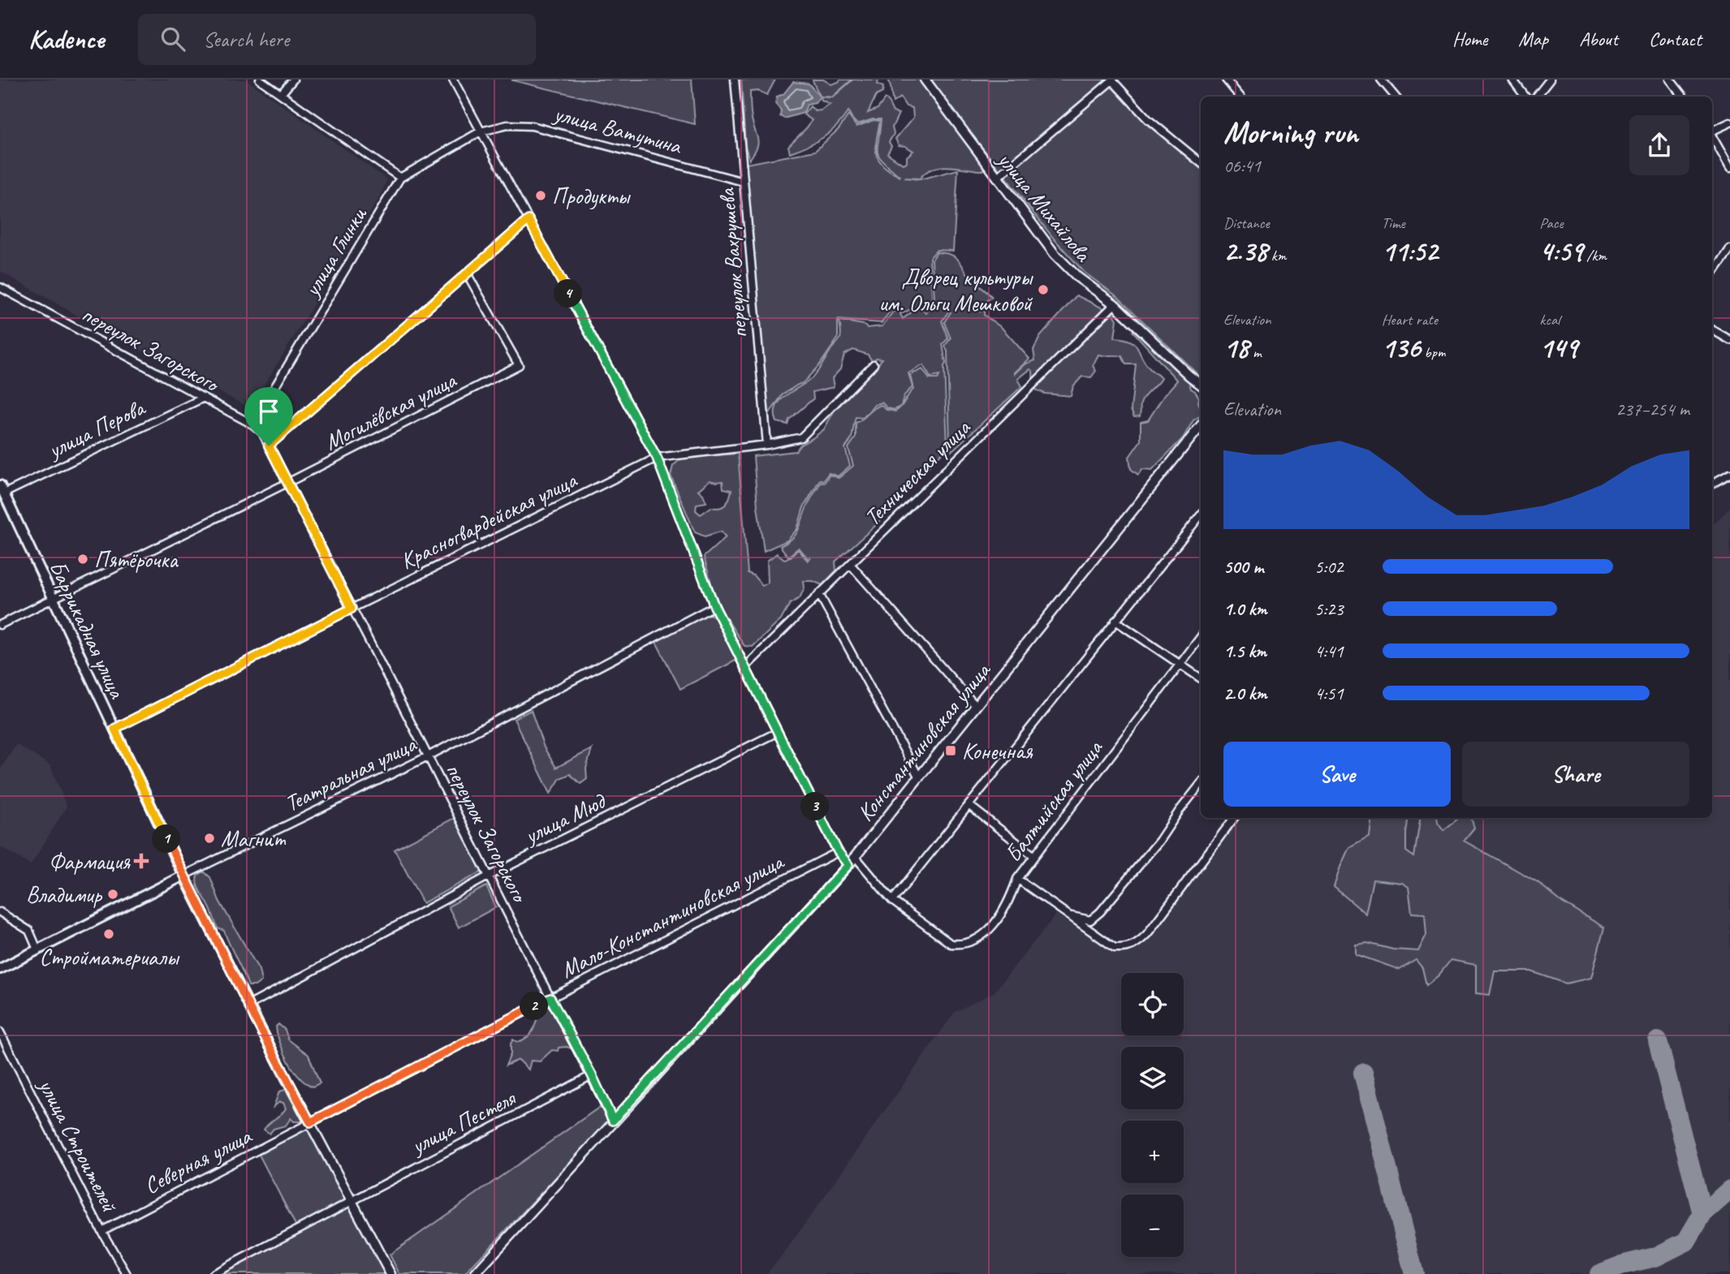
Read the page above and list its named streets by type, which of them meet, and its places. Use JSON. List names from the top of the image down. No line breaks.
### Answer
{"streets":{"main road":["Баррикадная улица","Театральная улица"],"street":["улица Ватутина","улица Михайлова","улица Глинки","переулок Вахрушева","переулок Загорского","Могилёвская улица","улица Перова","Техническая улица","Красногвардейская улица","Константиновская улица","Балтийская улица","улица Мюд","Мало-Константиновская улица","улица Пестеля","улица Строителей","Северная улица"]},"crossings":[["улица Ватутина","улица Глинки"],["улица Ватутина","переулок Вахрушева"],["улица Михайлова","Техническая улица"],["улица Глинки","переулок Загорского"],["переулок Вахрушева","Красногвардейская улица"],["переулок Загорского","Могилёвская улица"],["переулок Загорского","улица Перова"],["переулок Загорского","Красногвардейская улица"],["переулок Загорского","Константиновская улица"],["переулок Загорского","Театральная улица"],["переулок Загорского","улица Мюд"],["переулок Загорского","Мало-Константиновская улица"],["переулок Загорского","улица Пестеля"],["Могилёвская улица","Баррикадная улица"],["улица Перова","Баррикадная улица"],["Красногвардейская улица","Баррикадная улица"],["Баррикадная улица","Театральная улица"],["Баррикадная улица","улица Мюд"],["Баррикадная улица","Мало-Константиновская улица"],["Баррикадная улица","улица Пестеля"],["Баррикадная улица","Северная улица"],["Константиновская улица","Балтийская улица"],["Мало-Константиновская улица","Северная улица"],["улица Строителей","Северная улица"]],"places":{"other":["Продукты","Дворец культуры им. Ольги Мешковой","Пятёрочка","Магнит","Владимир","Стройматериалы"],"transit":["Конечная"],"health":["Фармация"]},"page":{"header":"Kadence","search":"Search here","nav":["Home","Map","About","Contact"],"heading":["Morning run","06:41"],"stats":[["Distance","2.38 km"],["Time","11:52"],["Pace","4:59 /km"],["Elevation","18 m"],["Heart rate","136 bpm"],["kcal","149"]],"pins":["4","3","1","2"],"chart":["Elevation","237–254 m"],"list":[{"name":"500 m","note":"5:02"},{"name":"1.0 km","note":"5:23"},{"name":"1.5 km","note":"4:41"},{"name":"2.0 km","note":"4:51"}],"buttons":["Save","Share"],"map_buttons":["+","−"]}}
